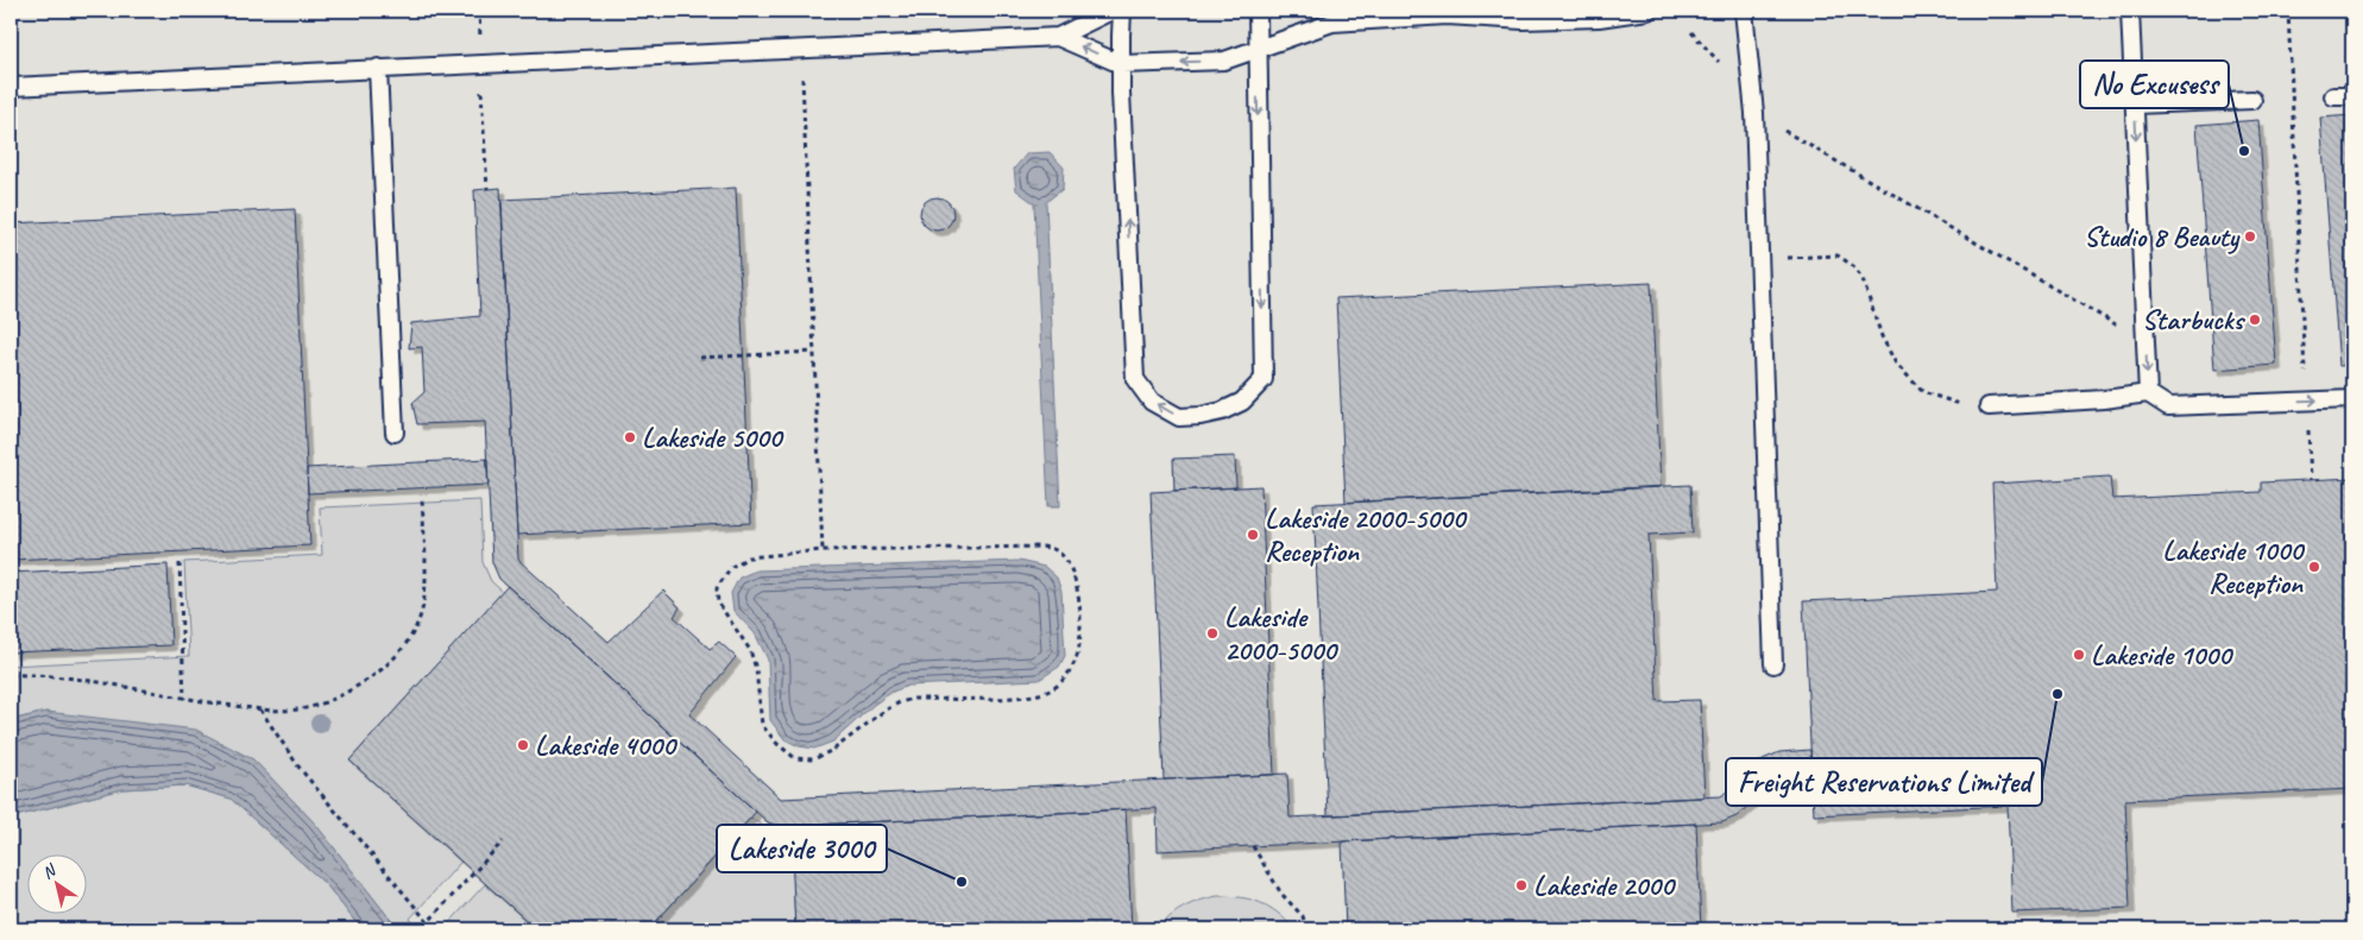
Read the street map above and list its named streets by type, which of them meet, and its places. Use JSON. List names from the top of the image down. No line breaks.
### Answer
{"places":["No Excusess","Studio 8 Beauty","Starbucks","Lakeside 5000","Lakeside 2000-5000 Reception","Lakeside 1000 Reception","Lakeside 2000-5000","Lakeside 1000","Freight Reservations Limited","Lakeside 4000","Lakeside 3000","Lakeside 2000"],"north":"top left"}
